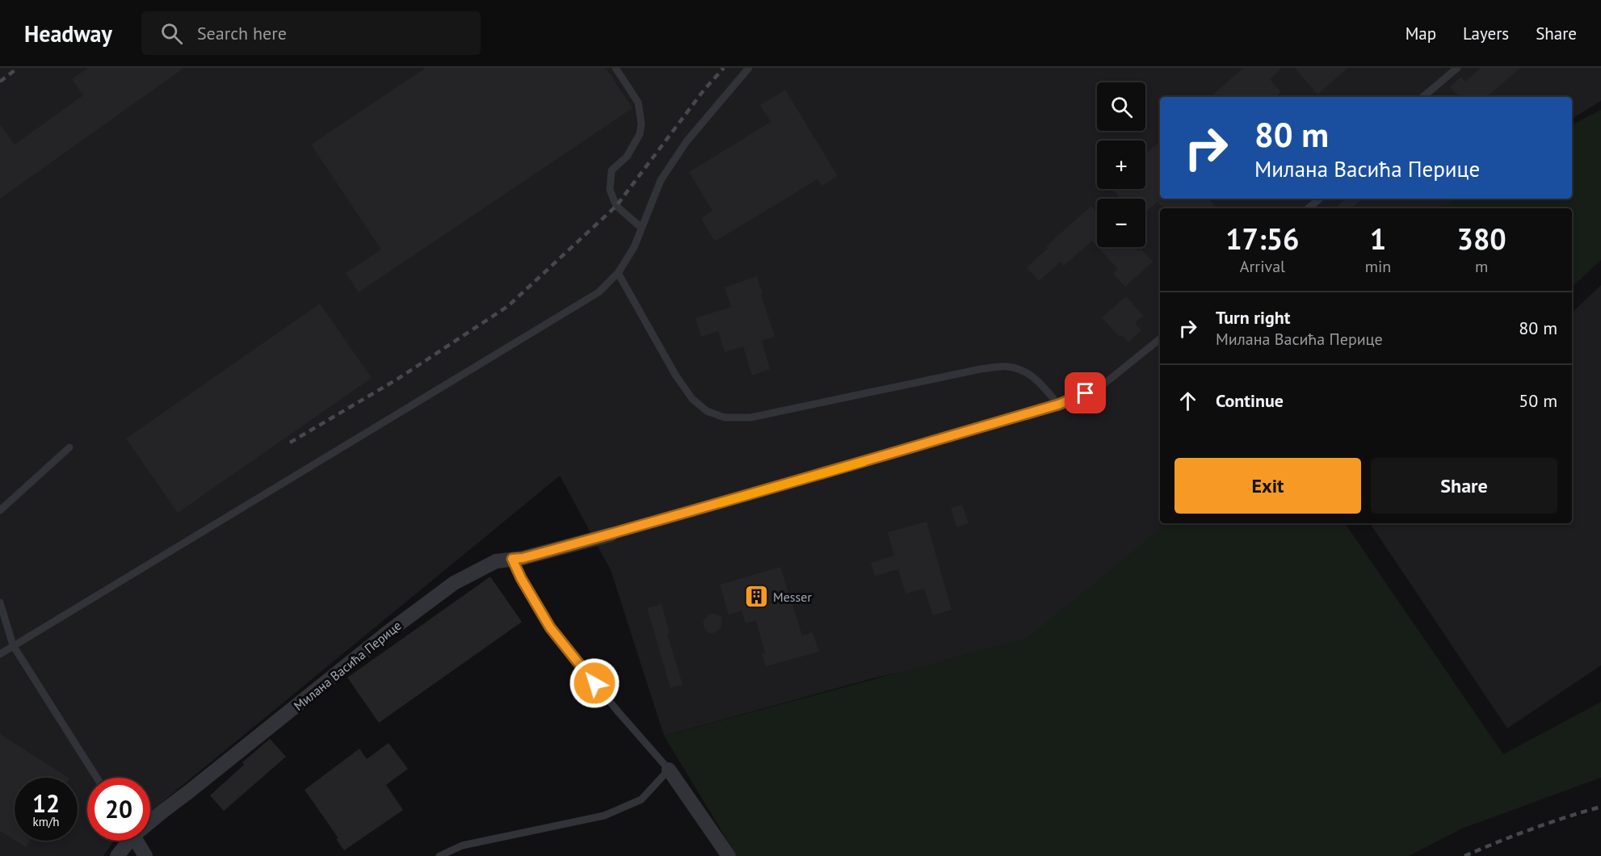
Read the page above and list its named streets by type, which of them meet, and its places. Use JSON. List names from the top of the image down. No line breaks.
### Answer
{"streets":{"street":["Милана Васића Перице"]},"places":{"building":["Messer"]},"page":{"header":"Headway","search":"Search here","nav":["Map","Layers","Share"],"map_buttons":["+","−"],"turn":["80 m","Милана Васића Перице"],"eta":["17:56","Arrival","1","min","380","m"],"list":[{"name":"Turn right","note":"Милана Васића Перице","value":"80 m"},{"name":"Continue","value":"50 m"}],"buttons":["Exit","Share"],"speed":"12 km/h","limit":"20"}}
